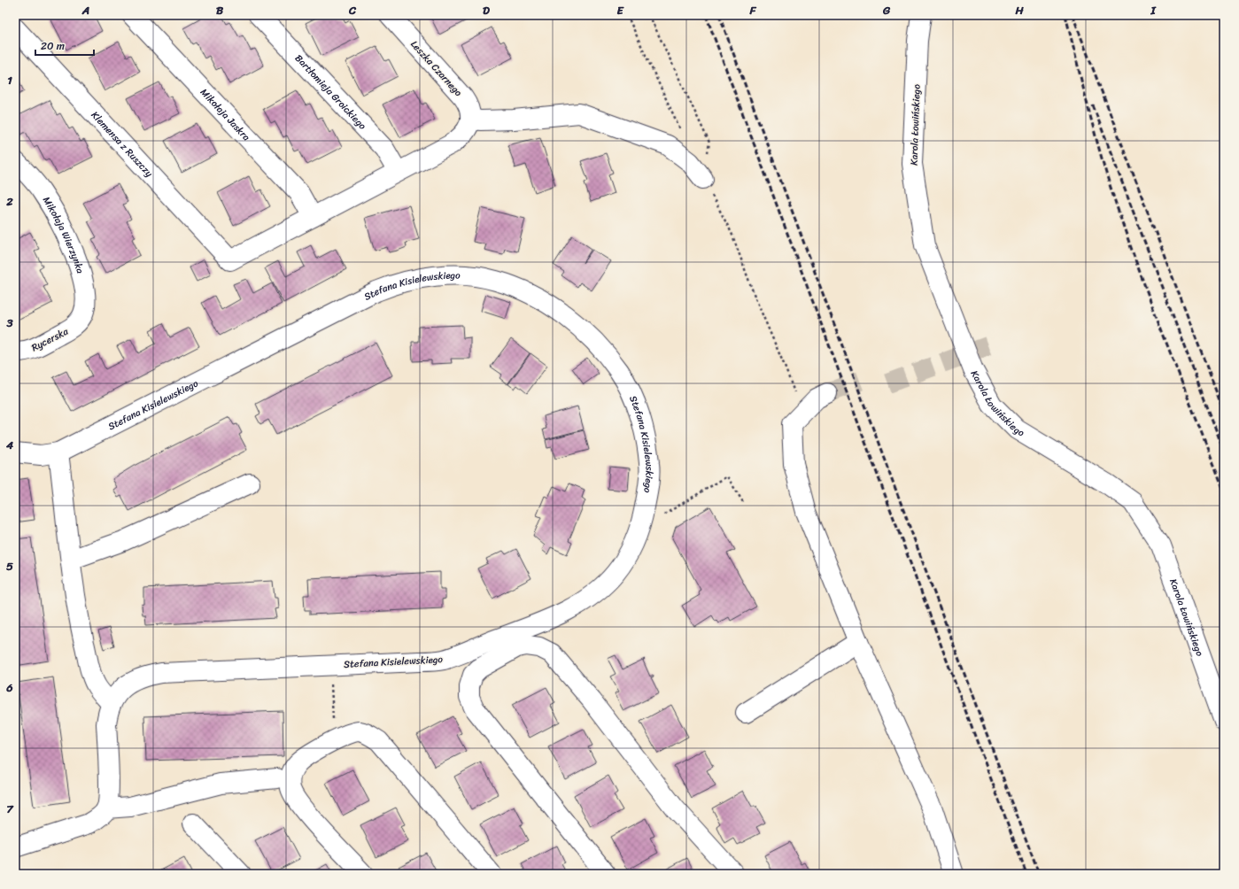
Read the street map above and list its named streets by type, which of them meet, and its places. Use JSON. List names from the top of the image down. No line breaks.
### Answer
{"streets":{"street":["Leszka Czarnego","Bartłomieja Groickiego","Mikołaja Jaskra","Karola Łowińskiego","Klemensa z Ruszczy","Mikołaja Wierzynka","Stefana Kisielewskiego","Rycerska"]},"crossings":[["Mikołaja Jaskra","Klemensa z Ruszczy"],["Mikołaja Wierzynka","Rycerska"]],"scale_bar":"20 m","grid":{"columns":["A","B","C","D","E","F","G","H","I"],"rows":["1","2","3","4","5","6","7"]}}
